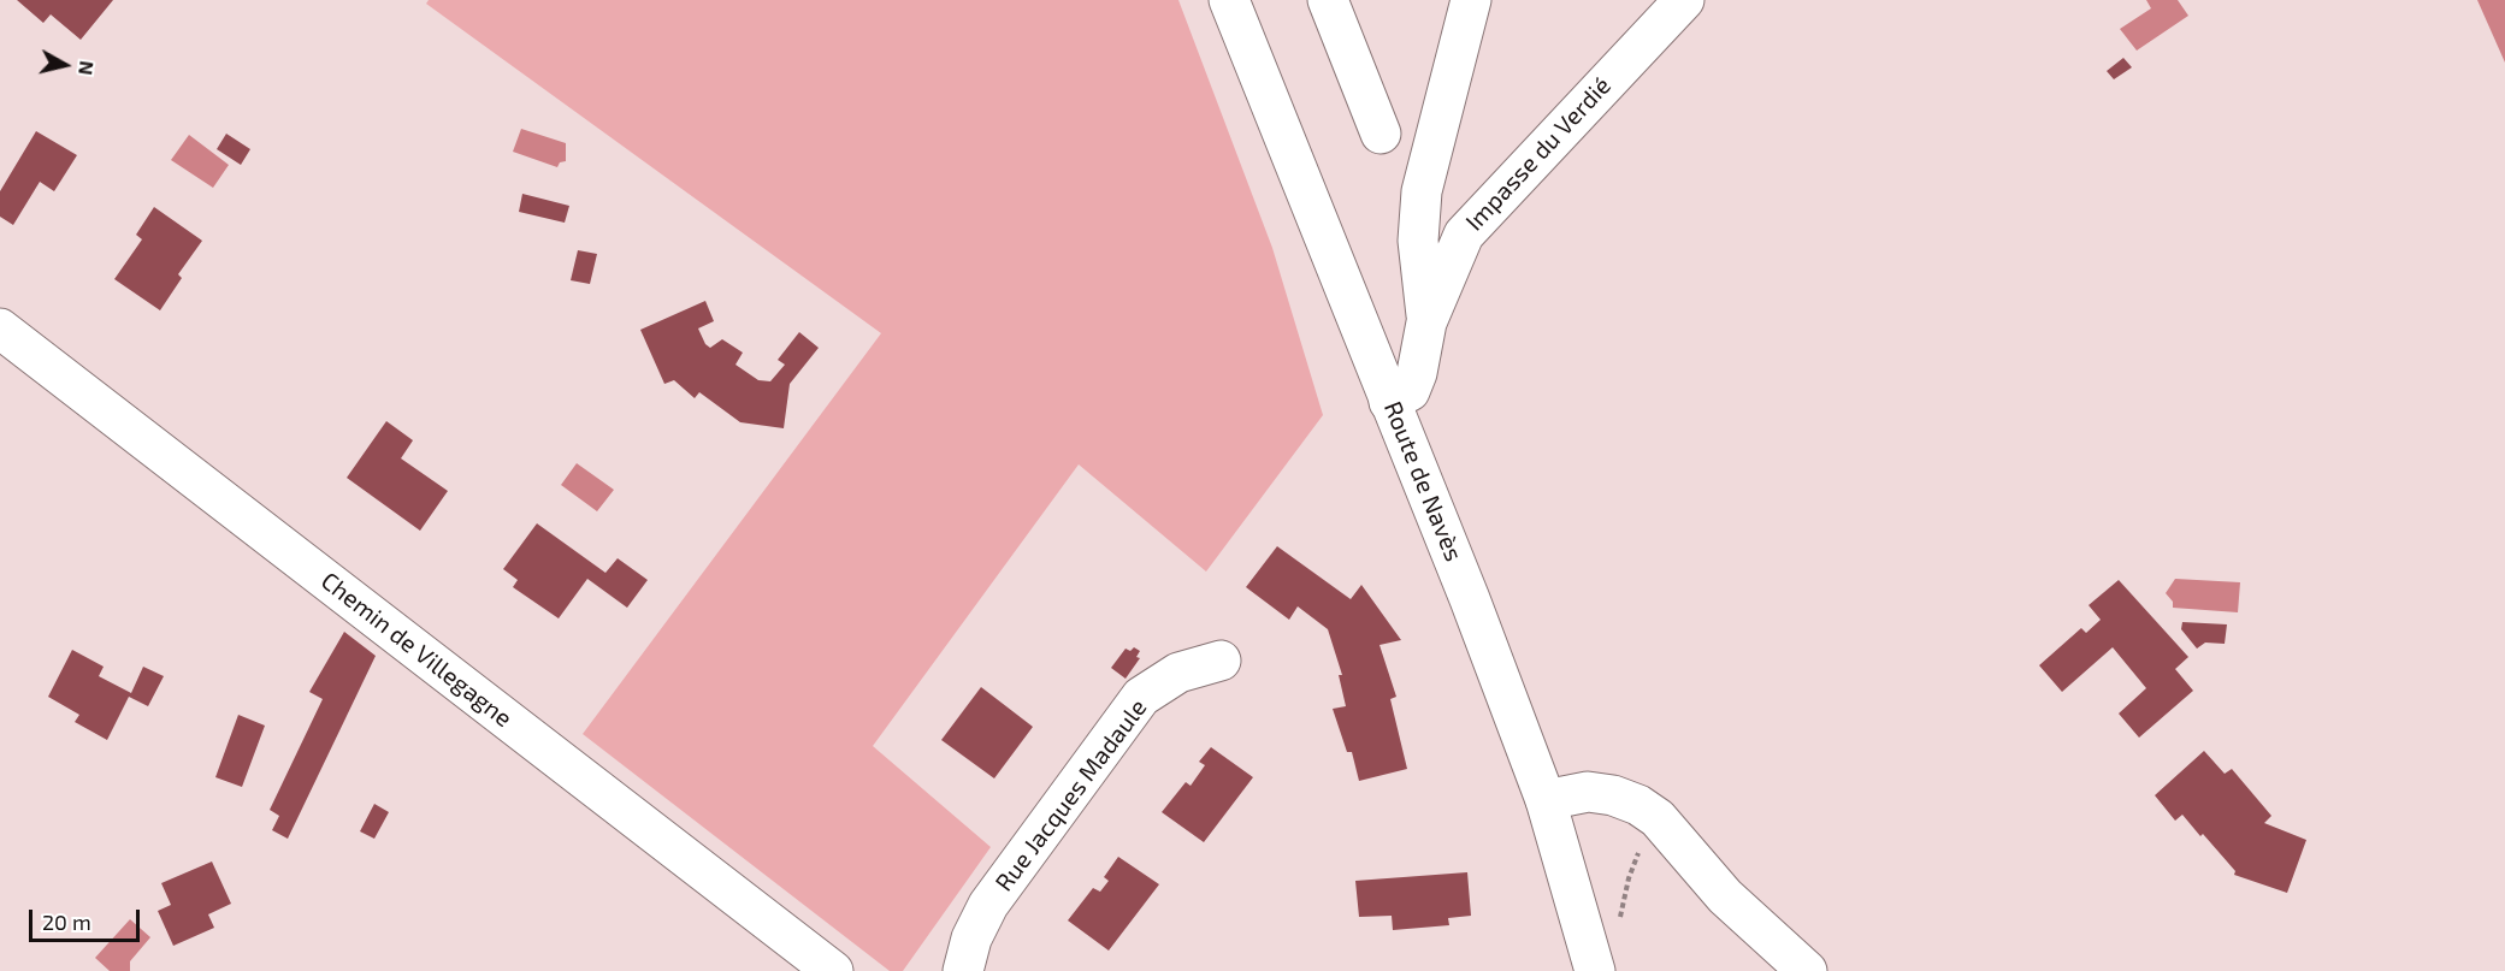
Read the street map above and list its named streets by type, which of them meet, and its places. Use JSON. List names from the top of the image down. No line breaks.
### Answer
{"streets":{"street":["Impasse du Verdié","Route de Navès","Chemin de Villegagne","Rue Jacques Madaule"]},"crossings":[["Impasse du Verdié","Route de Navès"]],"scale_bar":"20 m","north":"right"}
